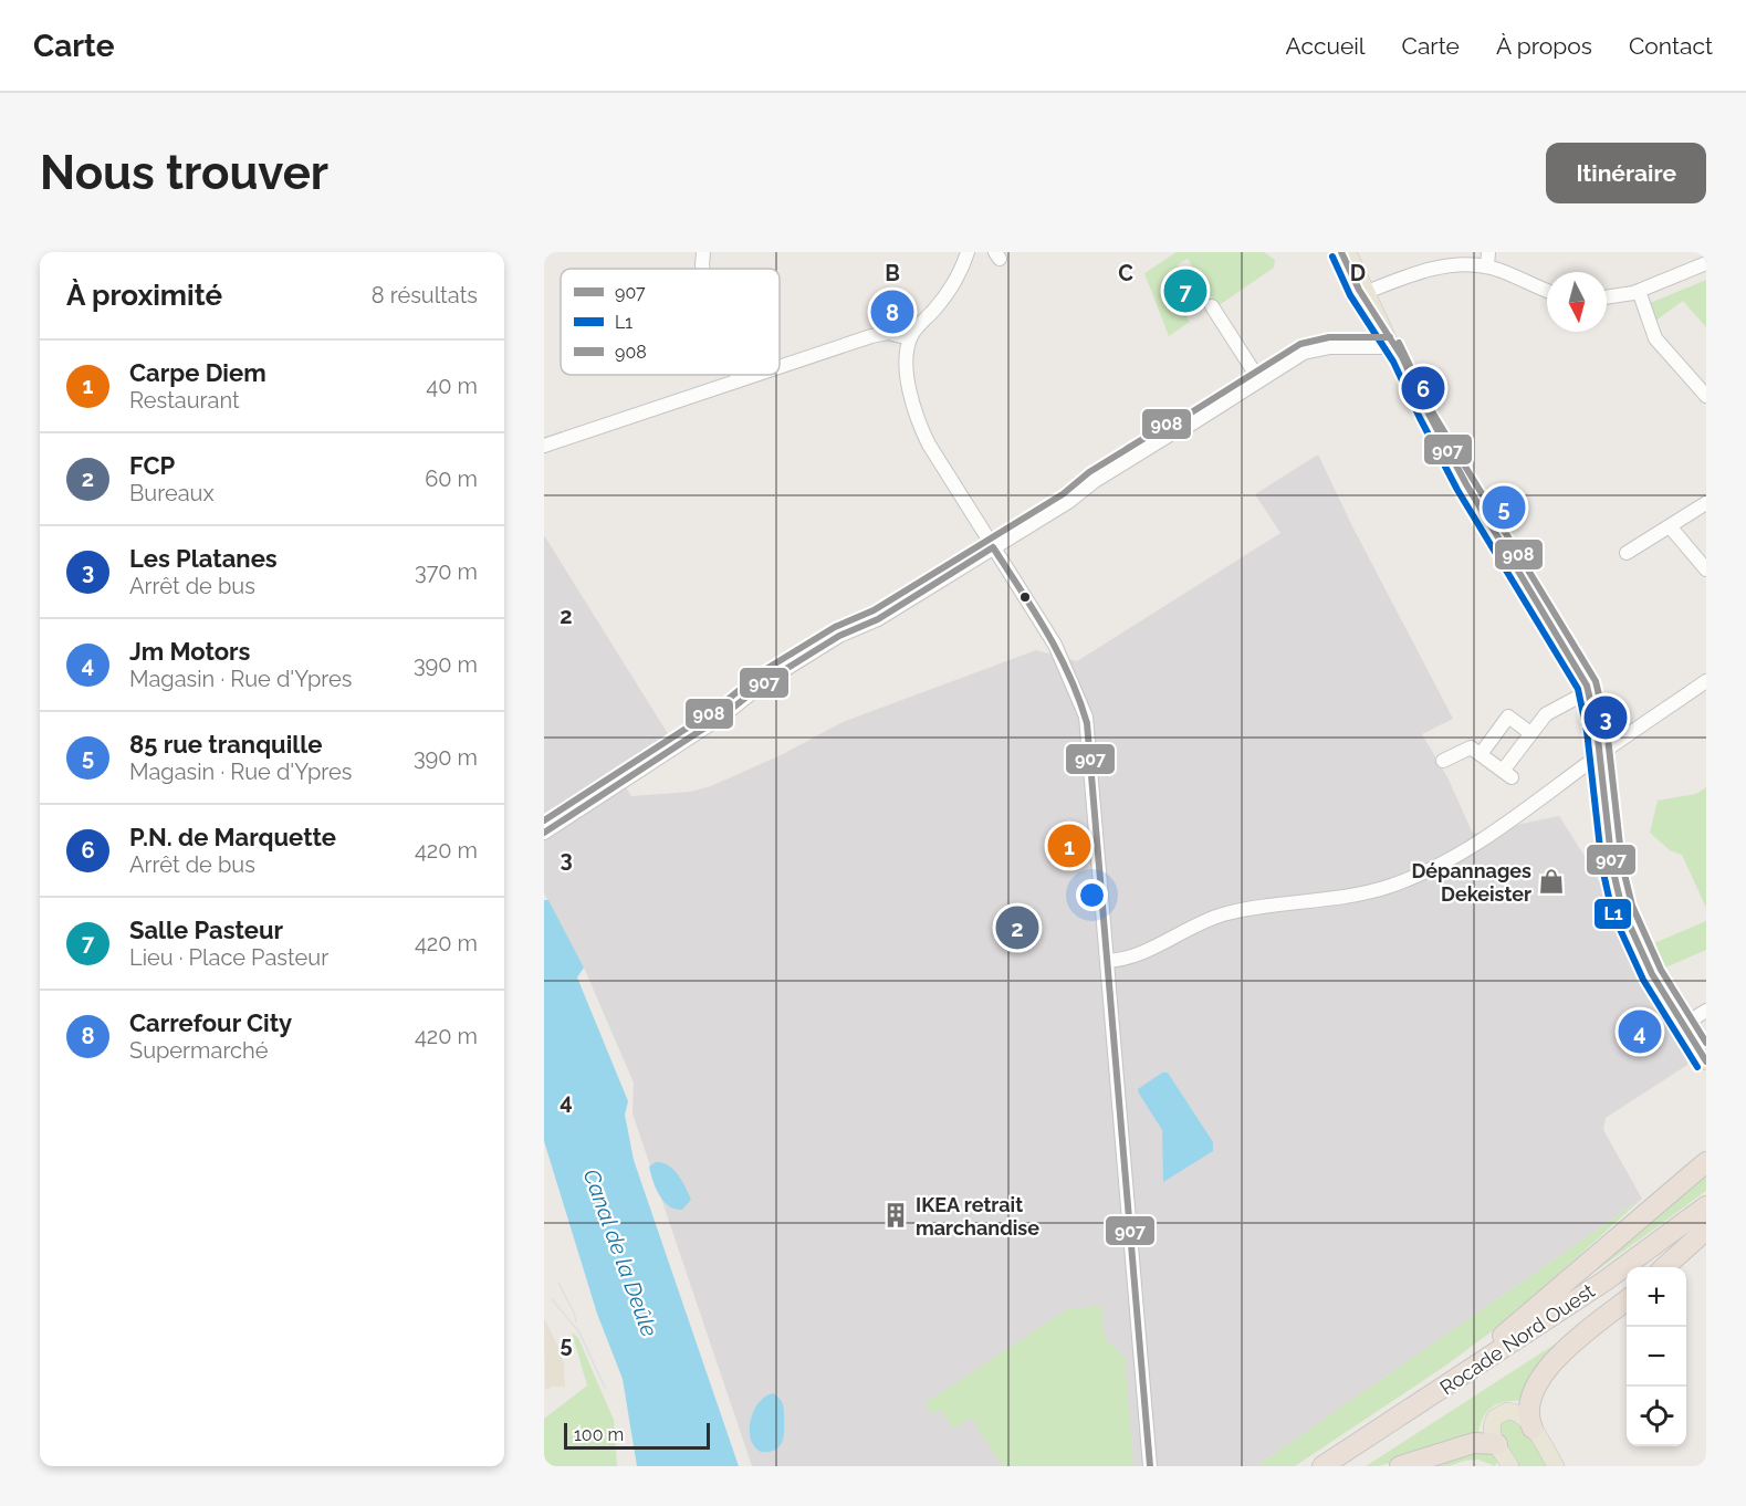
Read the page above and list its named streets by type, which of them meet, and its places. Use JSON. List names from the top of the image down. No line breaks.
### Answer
{"streets":{"highway":["Rocade Nord Ouest"]},"water":["Canal de la Deûle"],"places":{"shop":["Dépannages Dekeister"],"building":["IKEA retrait marchandise"]},"lines":["transit line 907","transit line L1","transit line 908"],"legend":["907","L1","908"],"scale_bar":"100 m","north":"bottom","page":{"header":"Carte","nav":["Accueil","Carte","À propos","Contact"],"buttons":"Itinéraire","title":"Nous trouver","heading":["À proximité","8 résultats"],"pins":["7","8","6","5","3","1","2","4"],"list":[{"mark":"1","name":"Carpe Diem","note":"Restaurant","value":"40 m"},{"mark":"2","name":"FCP","note":"Bureaux","value":"60 m"},{"mark":"3","name":"Les Platanes","note":"Arrêt de bus","value":"370 m"},{"mark":"4","name":"Jm Motors","note":"Magasin · Rue d'Ypres","value":"390 m"},{"mark":"5","name":"85 rue tranquille","note":"Magasin · Rue d'Ypres","value":"390 m"},{"mark":"6","name":"P.N. de Marquette","note":"Arrêt de bus","value":"420 m"},{"mark":"7","name":"Salle Pasteur","note":"Lieu · Place Pasteur","value":"420 m"},{"mark":"8","name":"Carrefour City","note":"Supermarché","value":"420 m"}],"map_buttons":["+","−"],"scale":"100 m"},"grid":{"columns":["B","C","D"],"rows":["2","3","4","5"]}}
